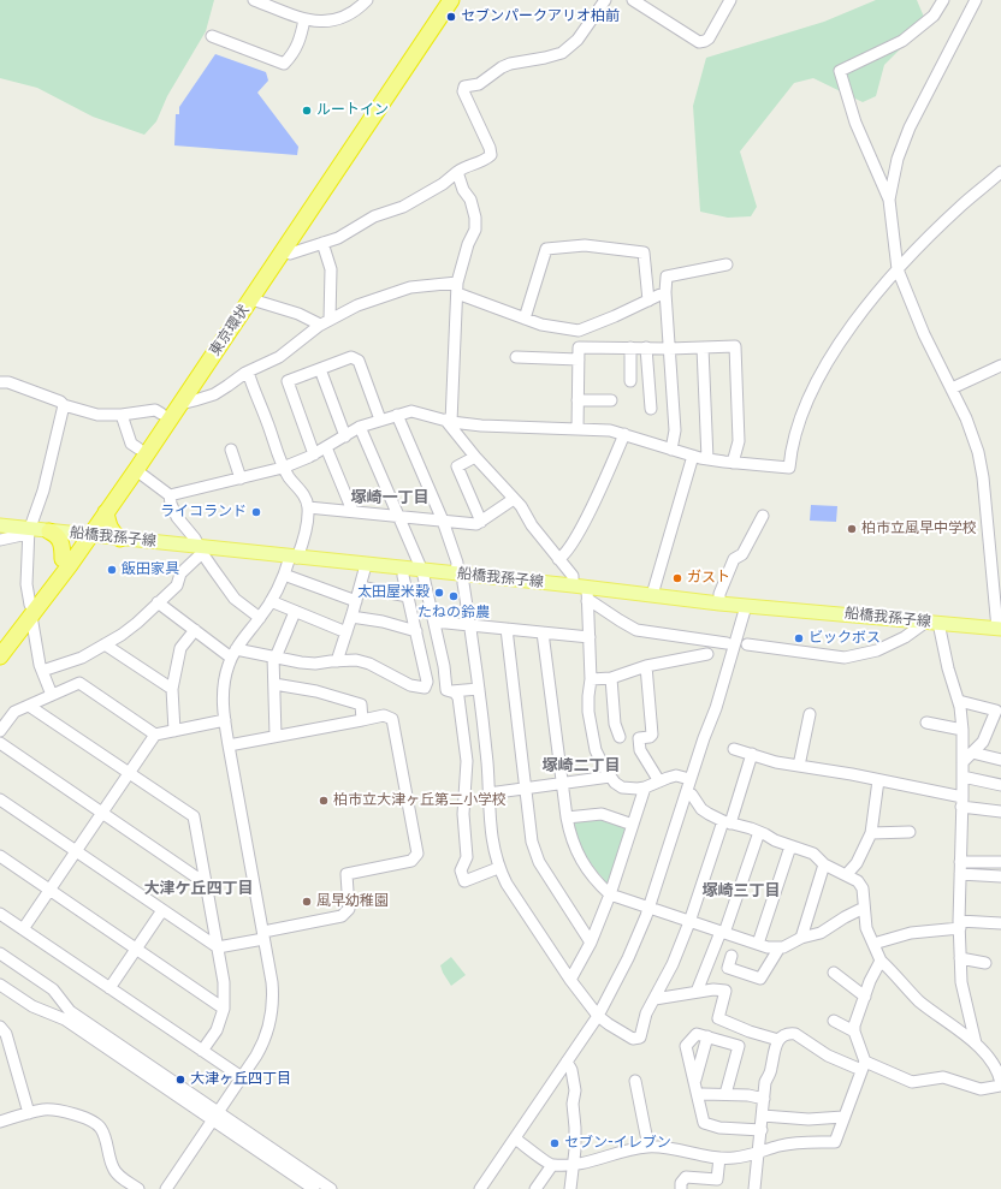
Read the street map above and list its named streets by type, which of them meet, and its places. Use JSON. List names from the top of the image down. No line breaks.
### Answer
{"streets":{"highway":["東京環状"],"main road":["船橋我孫子線"]},"crossings":[["東京環状","船橋我孫子線"]],"districts":["塚崎一丁目","塚崎二丁目","大津ケ丘四丁目","塚崎三丁目"],"places":["セブンパークアリオ柏前","ルートイン","ライコランド","柏市立風早中学校","飯田家具","ガスト","太田屋米穀","たねの鈴農","ビックボス","柏市立大津ヶ丘第二小学校","風早幼稚園","大津ヶ丘四丁目","セブン-イレブン"]}
